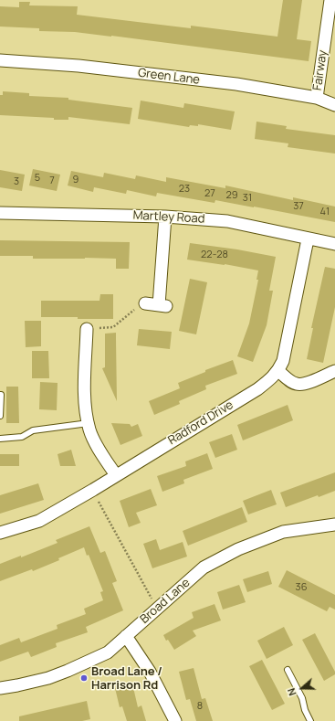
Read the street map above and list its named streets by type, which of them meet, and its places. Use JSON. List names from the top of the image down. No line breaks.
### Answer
{"streets":{"street":["Fairway","Green Lane","Martley Road","Radford Drive","Broad Lane"]},"crossings":[["Fairway","Green Lane"],["Martley Road","Radford Drive"]],"places":["Broad Lane / Harrison Rd"],"house_numbers":["5","9","7","3","23","27","29","31","37","41","22-28","36","8"],"north":"left"}
